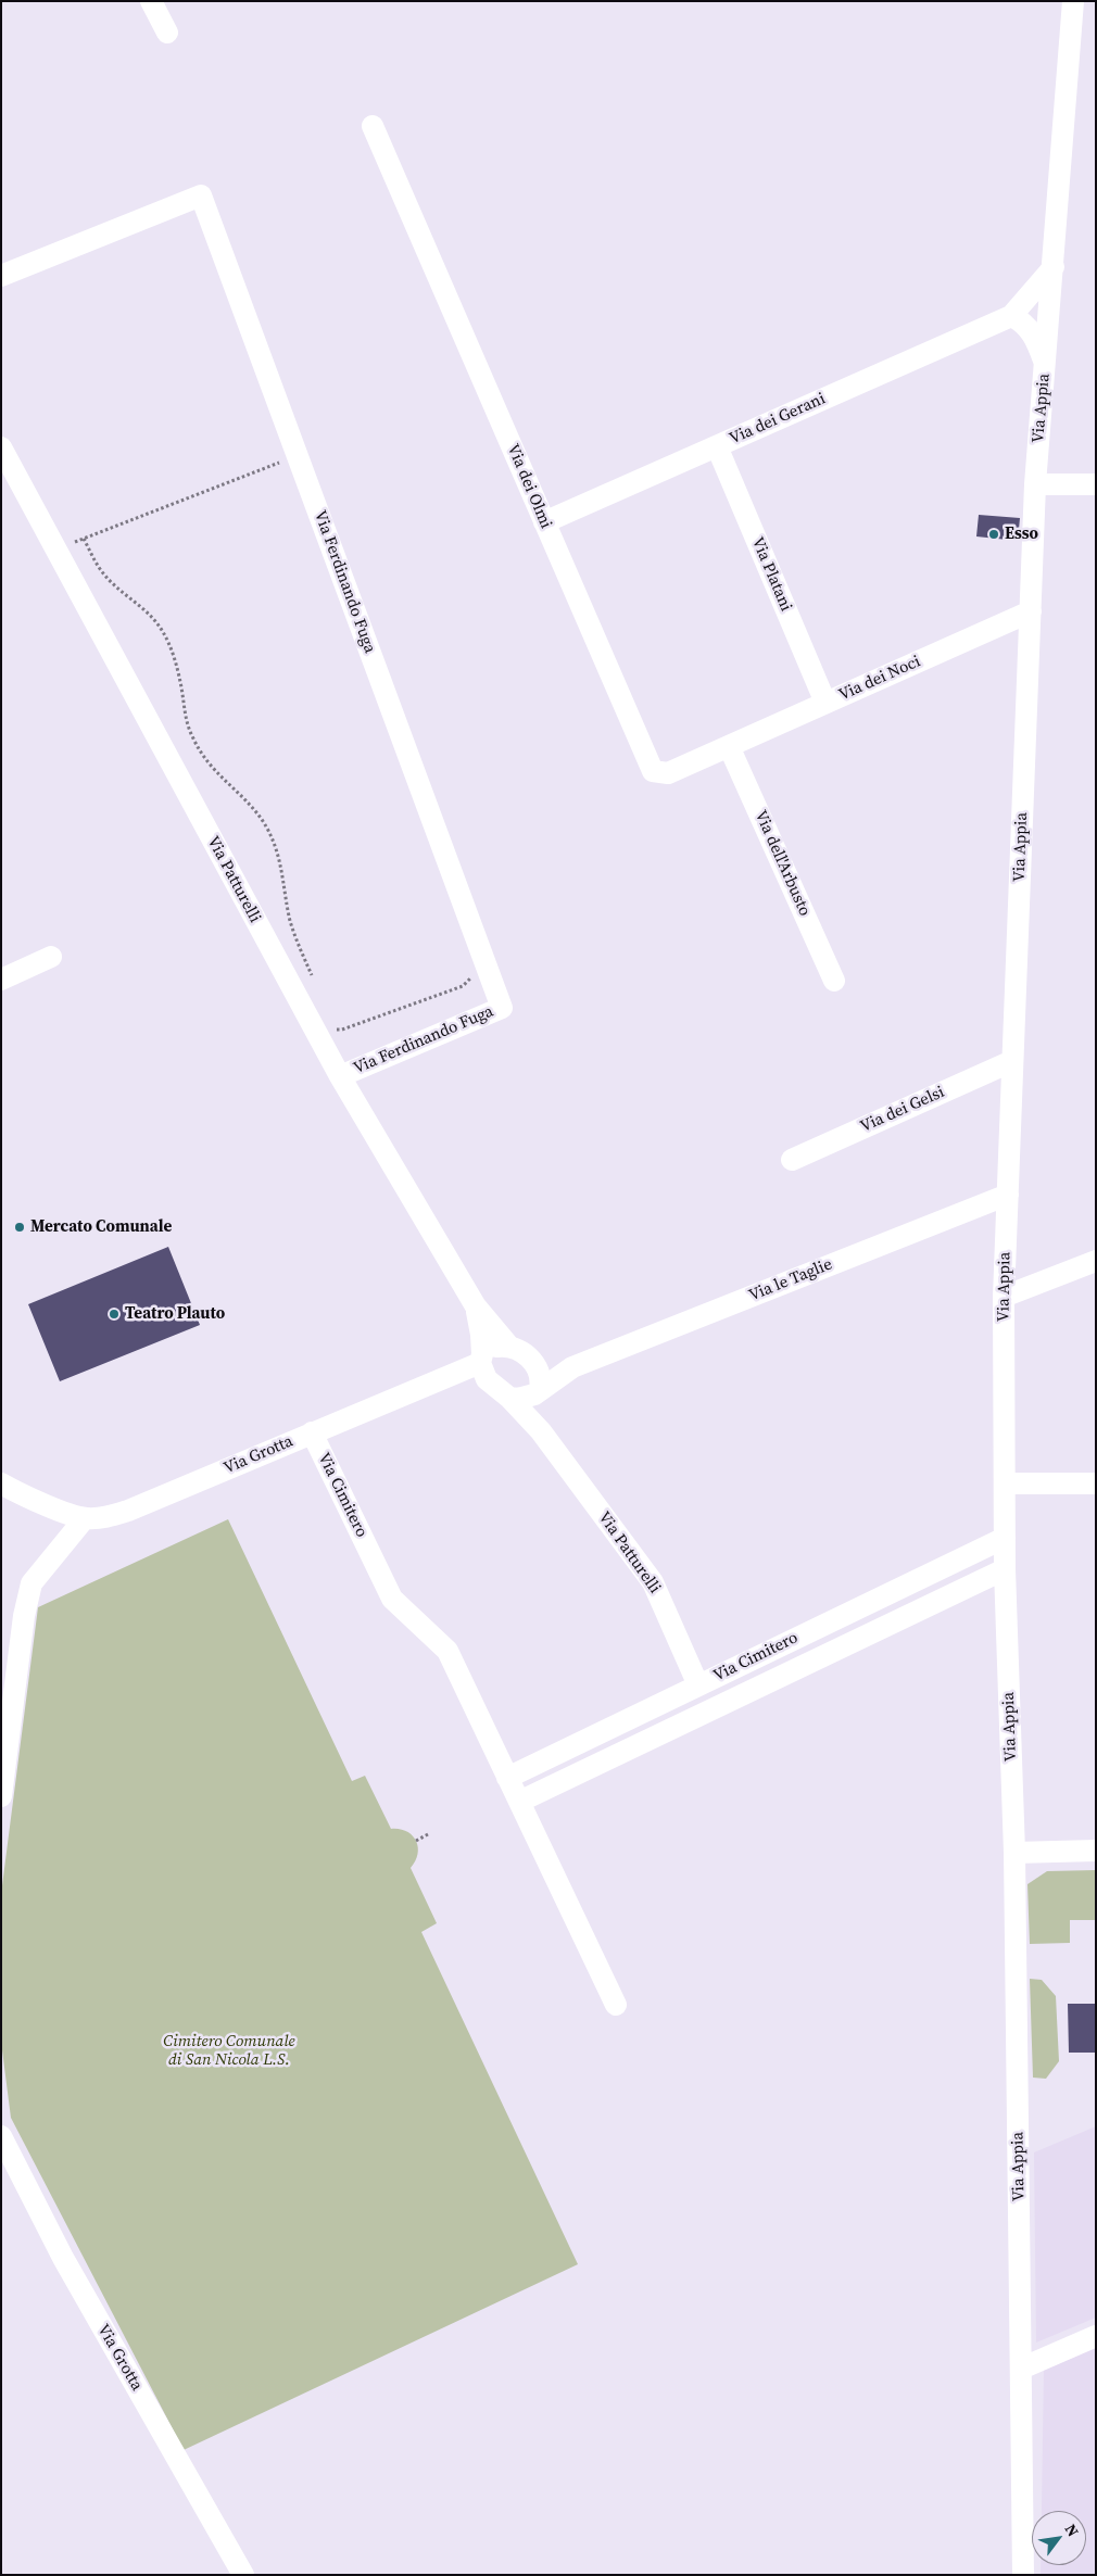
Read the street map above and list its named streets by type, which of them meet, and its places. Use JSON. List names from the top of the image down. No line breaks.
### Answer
{"streets":{"street":["Via Appia","Via dei Gerani","Via dei Olmi","Via Platani","Via Ferdinando Fuga","Via dei Noci","Via dell'Arbusto","Via Patturelli","Via dei Gelsi","Via le Taglie","Via Grotta","Via Cimitero"]},"crossings":[["Via Appia","Via dei Gerani"],["Via Appia","Via dei Noci"],["Via Appia","Via dei Gelsi"],["Via Appia","Via le Taglie"],["Via Appia","Via Cimitero"],["Via dei Gerani","Via dei Olmi"],["Via dei Gerani","Via Platani"],["Via dei Olmi","Via dei Noci"],["Via dei Olmi","Via dell'Arbusto"],["Via Platani","Via dei Noci"],["Via Ferdinando Fuga","Via Patturelli"],["Via dei Noci","Via dell'Arbusto"],["Via Patturelli","Via le Taglie"],["Via Patturelli","Via Grotta"],["Via Patturelli","Via Cimitero"],["Via le Taglie","Via Grotta"],["Via Grotta","Via Cimitero"]],"parks":["Cimitero Comunale di San Nicola L.S."],"places":["Esso","Mercato Comunale","Teatro Plauto"],"north":"top right"}
